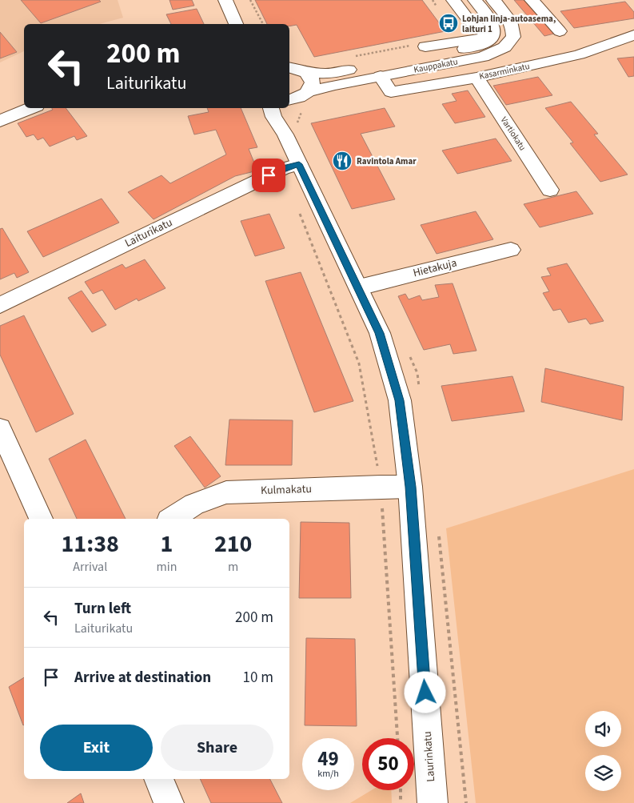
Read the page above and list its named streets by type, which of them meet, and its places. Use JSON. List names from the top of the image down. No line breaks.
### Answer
{"streets":{"main road":["Kauppakatu","Kasarminkatu","Vartiokatu","Laiturikatu","Hietakuja","Kulmakatu","Laurinkatu"]},"crossings":[["Kauppakatu","Kasarminkatu"],["Kasarminkatu","Vartiokatu"],["Laiturikatu","Laurinkatu"],["Hietakuja","Laurinkatu"],["Kulmakatu","Laurinkatu"]],"places":{"bus stop":["Lohjan linja-autoasema, laituri 1"],"restaurant":["Ravintola Amar"]},"page":{"turn":["200 m","Laiturikatu"],"eta":["11:38","Arrival","1","min","210","m"],"list":[{"name":"Turn left","note":"Laiturikatu","value":"200 m"},{"name":"Arrive at destination","value":"10 m"}],"buttons":["Exit","Share"],"speed":"49 km/h","limit":"50"}}
